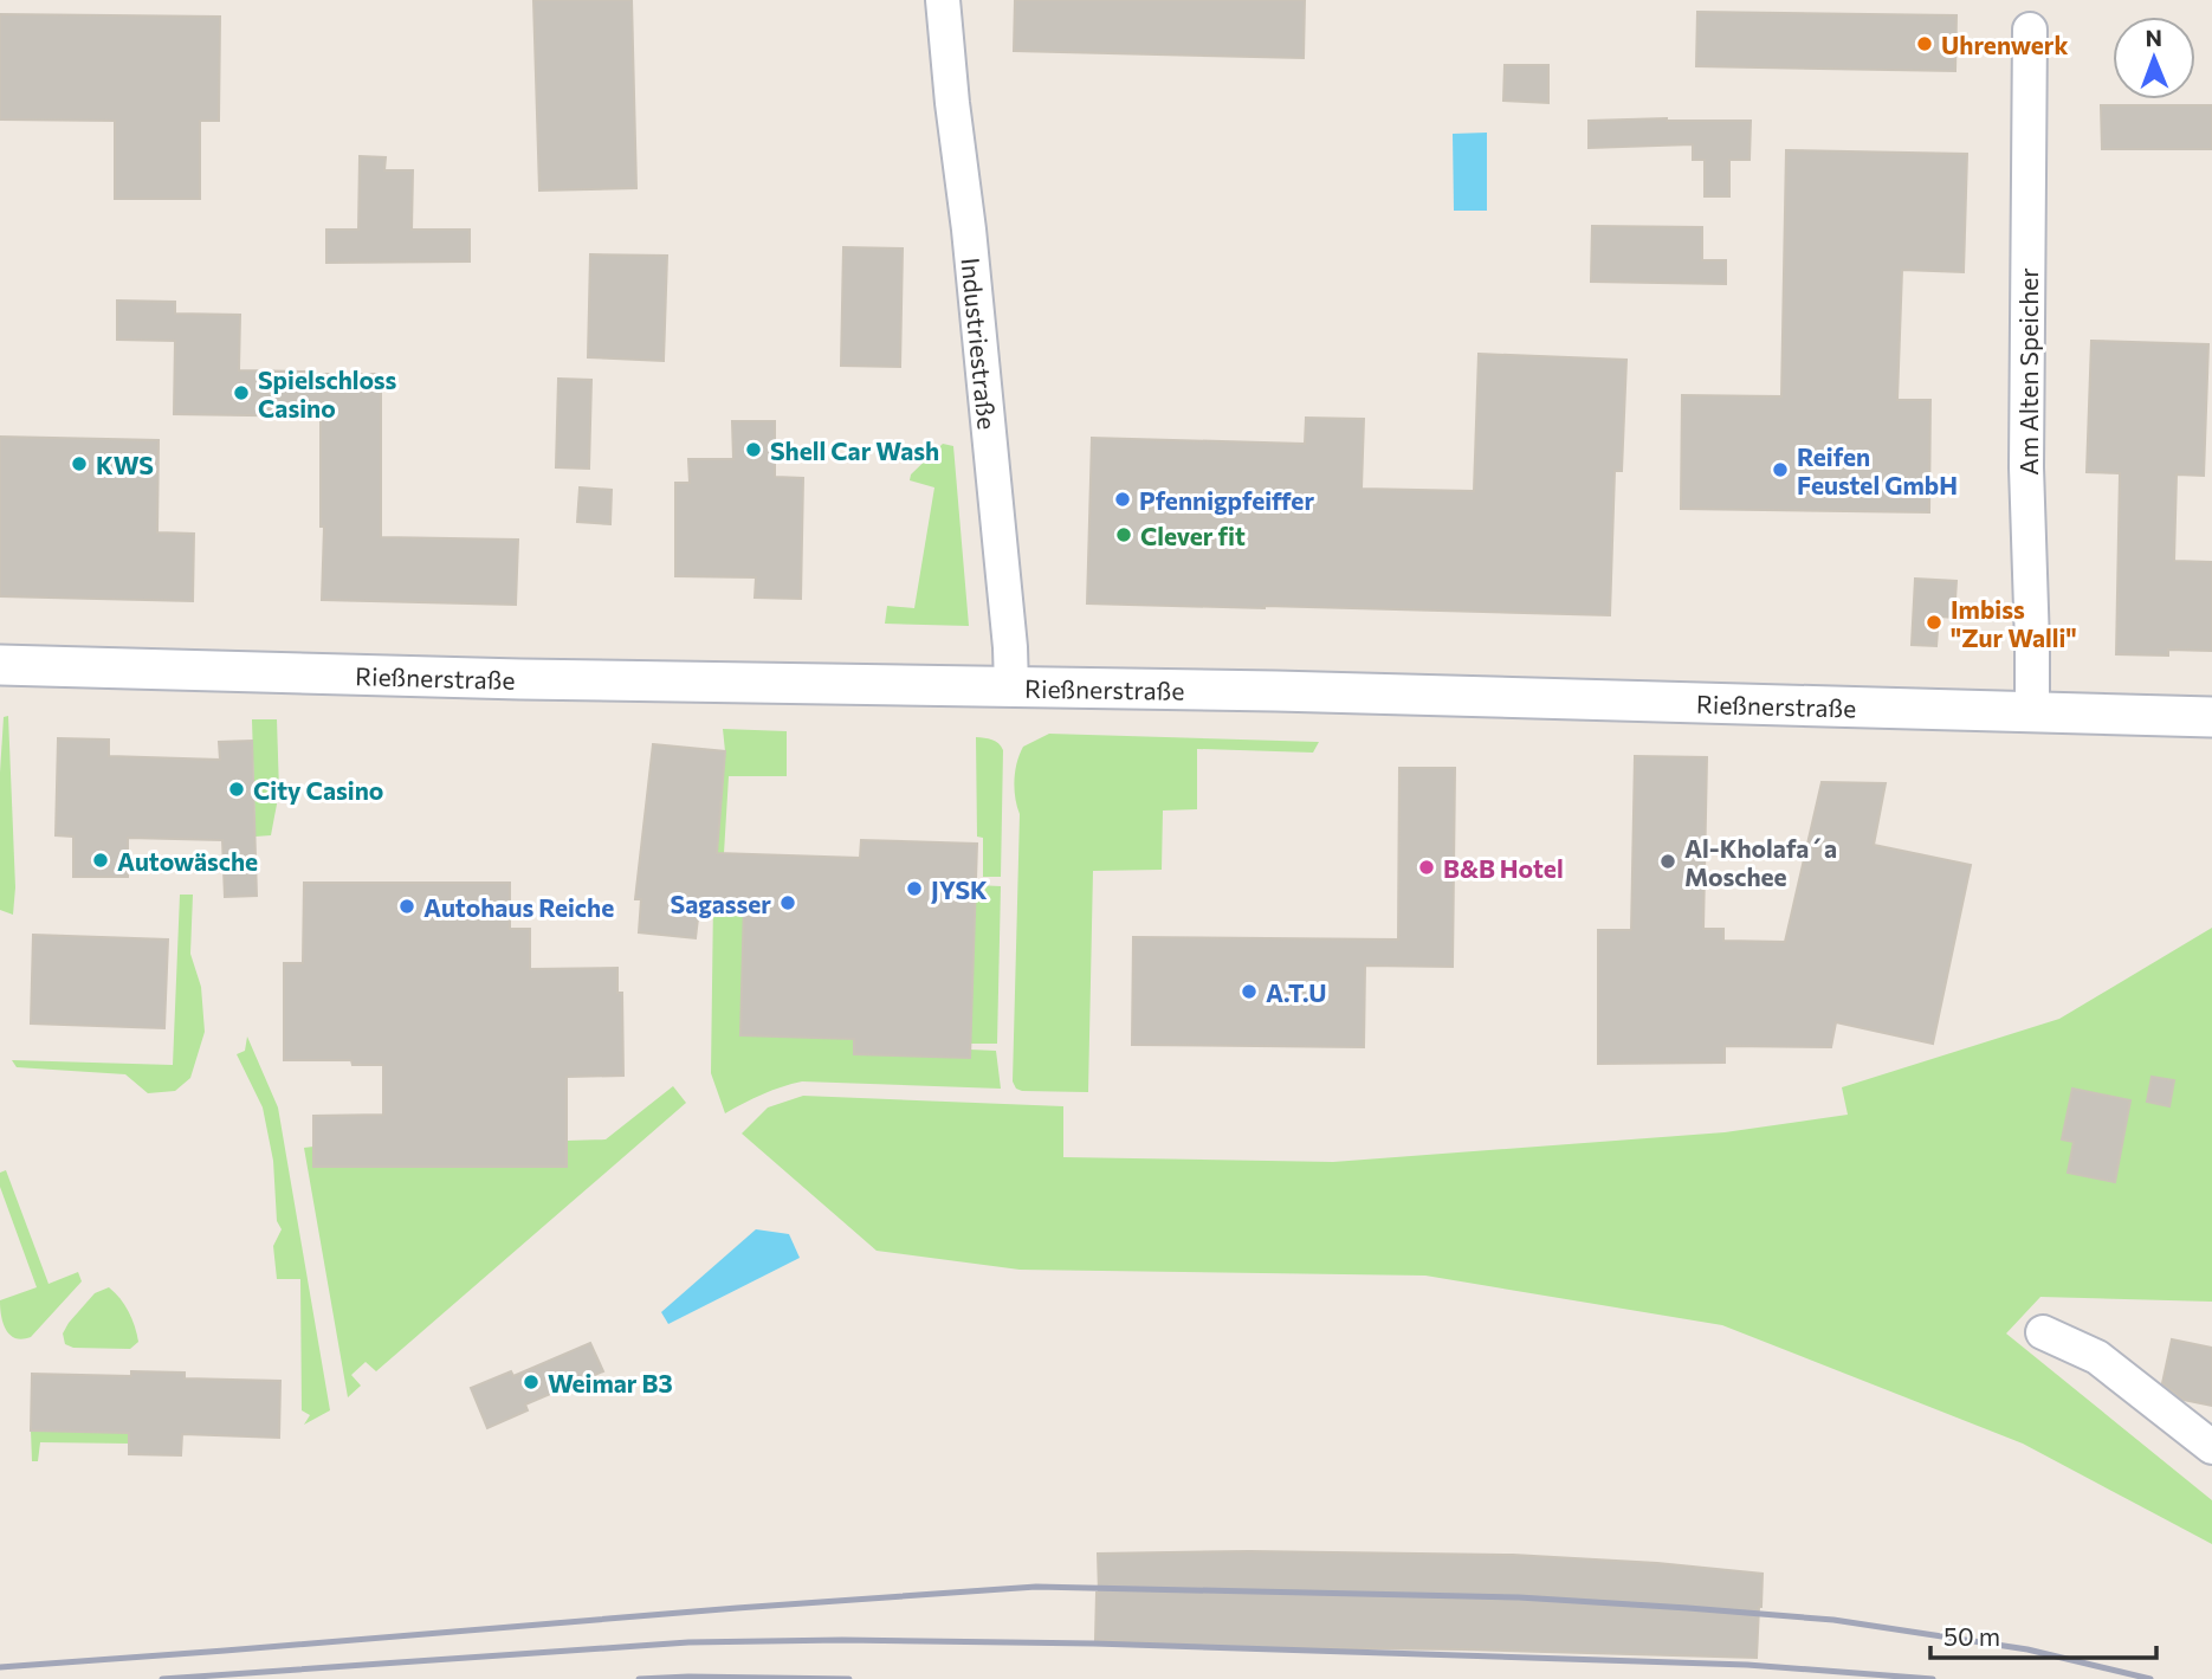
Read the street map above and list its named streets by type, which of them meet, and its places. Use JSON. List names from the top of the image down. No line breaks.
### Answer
{"streets":{"street":["Industriestraße","Am Alten Speicher","Rießnerstraße"]},"crossings":[["Industriestraße","Rießnerstraße"],["Am Alten Speicher","Rießnerstraße"]],"places":["Uhrenwerk","Spielschloss Casino","Shell Car Wash","KWS","Reifen Feustel GmbH","Pfennigpfeiffer","Clever fit","Imbiss \"Zur Walli\"","City Casino","Autowäsche","Al-Kholafa´a Moschee","B&B Hotel","JYSK","Sagasser","Autohaus Reiche","A.T.U","Weimar B3"],"scale_bar":"50 m","north":"top"}
